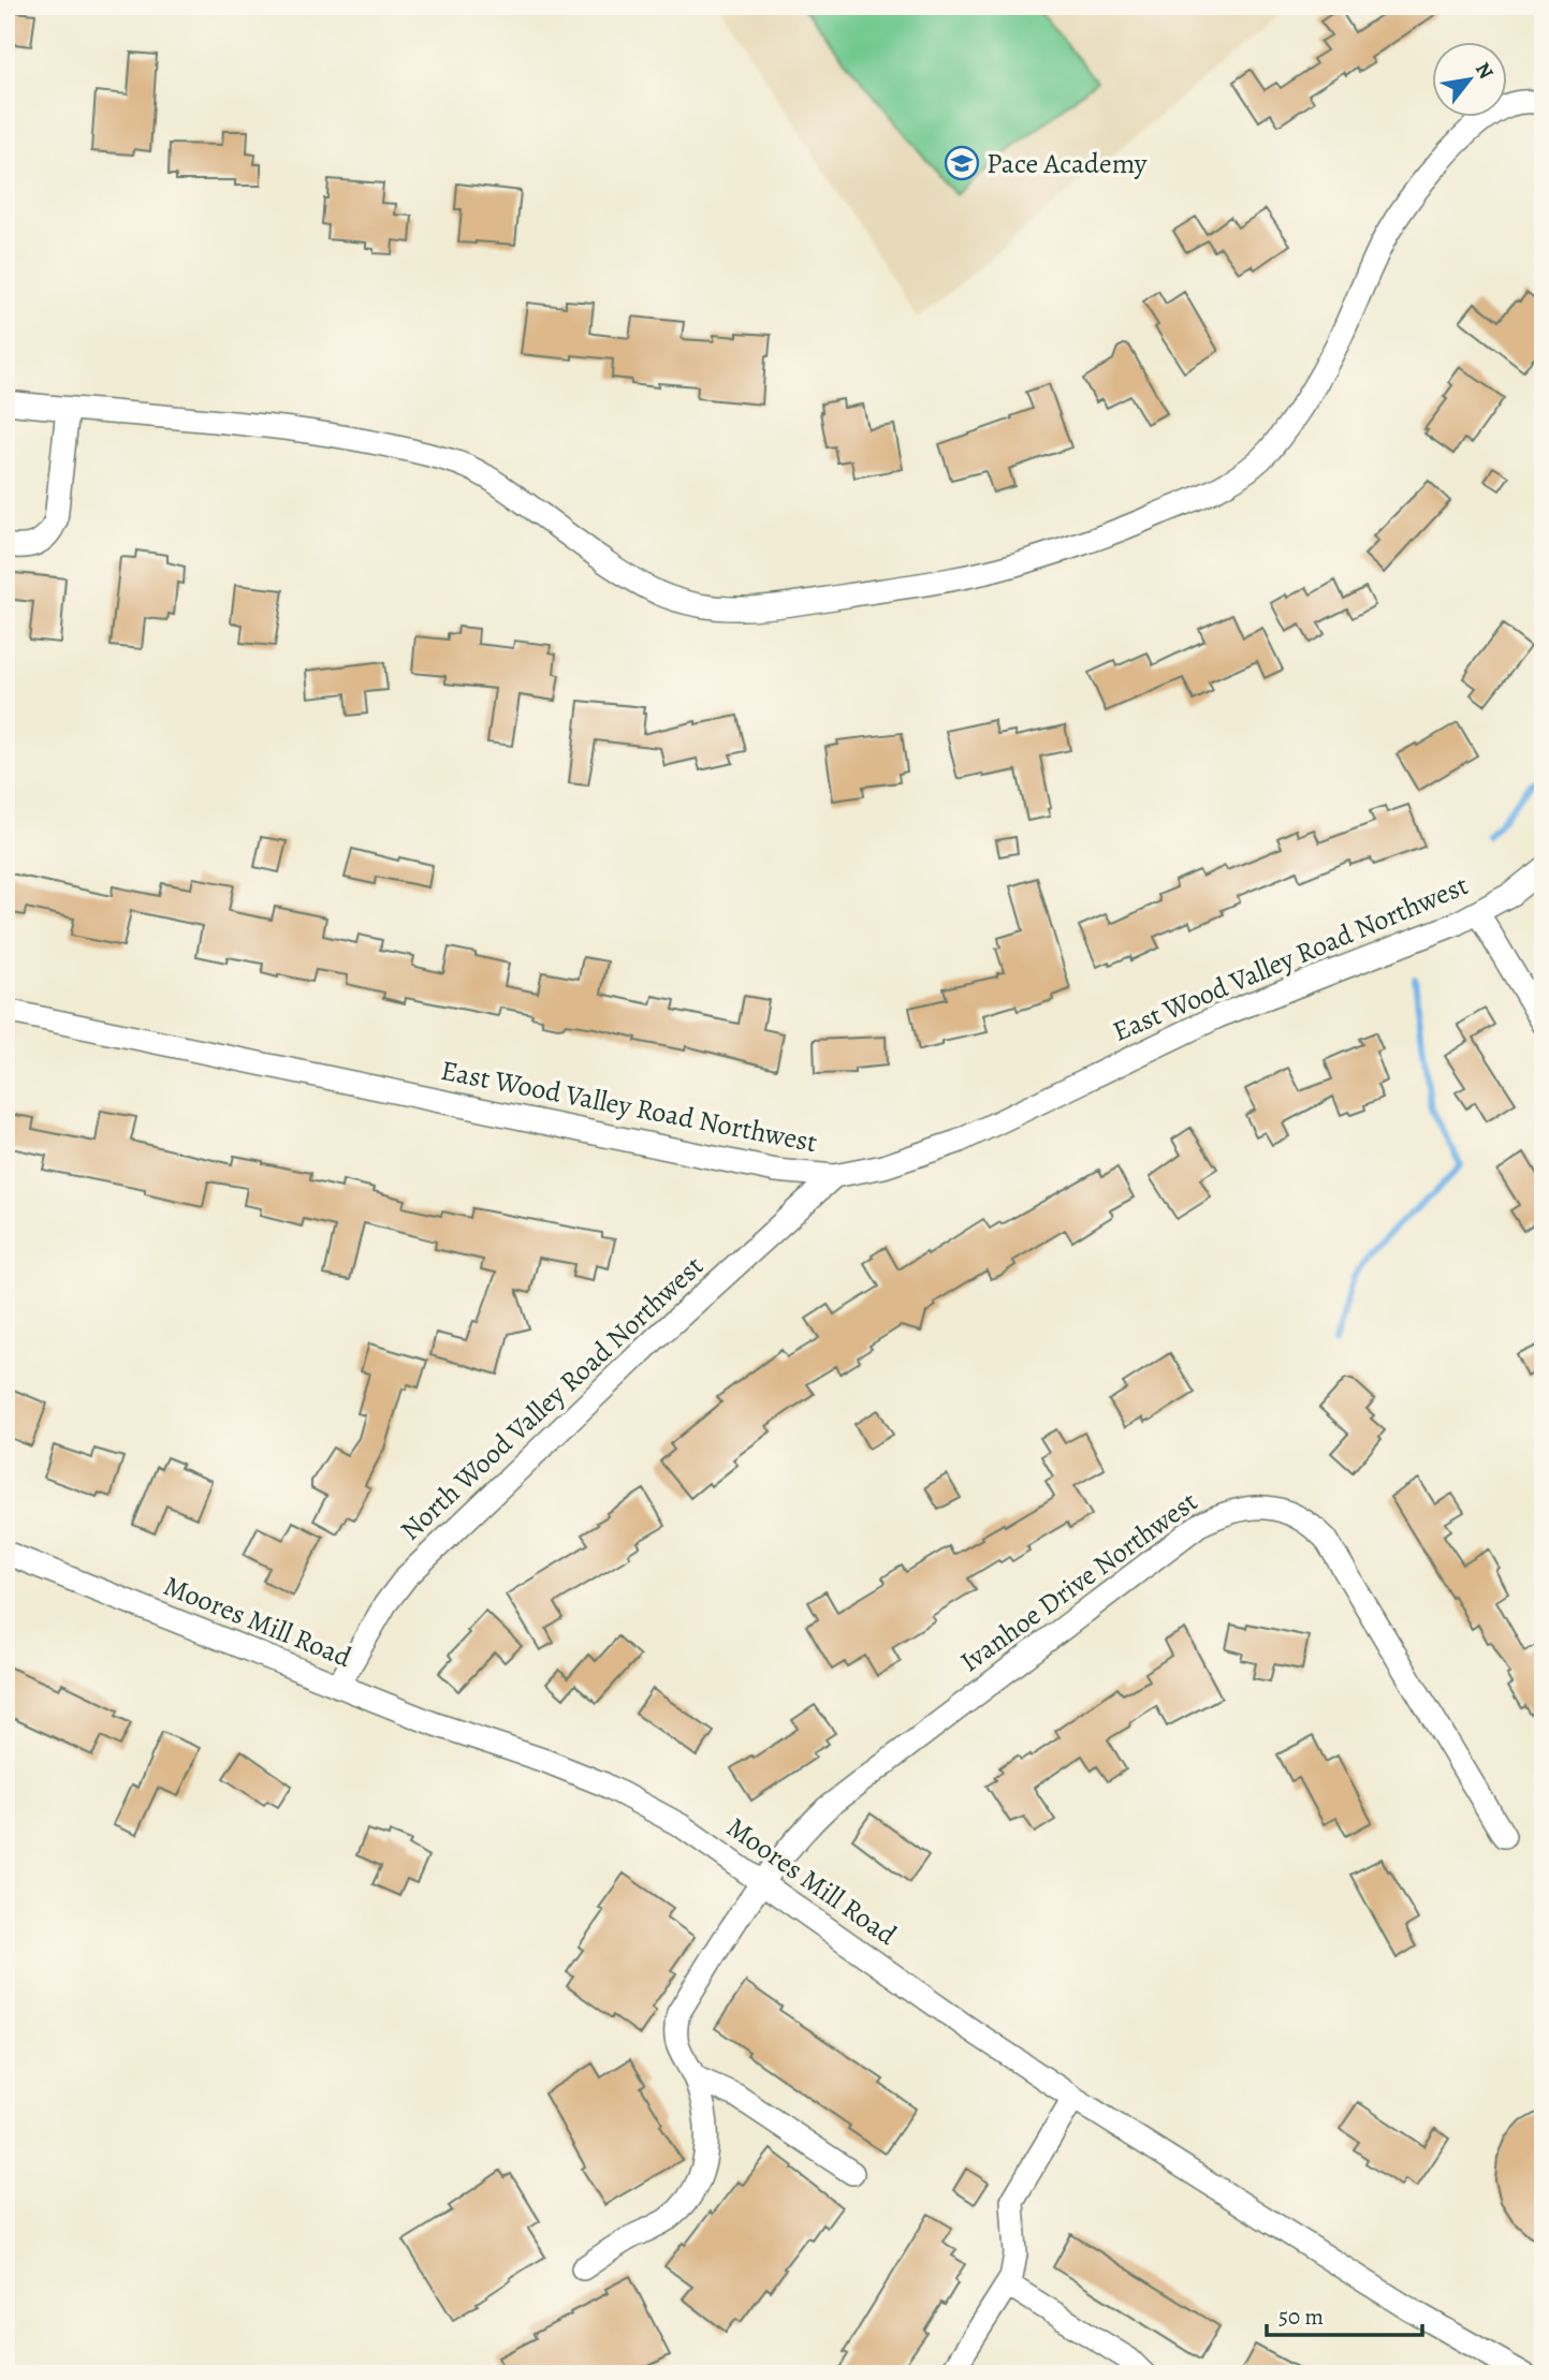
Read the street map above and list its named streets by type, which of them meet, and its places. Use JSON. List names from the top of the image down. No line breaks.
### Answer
{"streets":{"street":["East Wood Valley Road Northwest","North Wood Valley Road Northwest","Ivanhoe Drive Northwest","Moores Mill Road"]},"crossings":[["East Wood Valley Road Northwest","North Wood Valley Road Northwest"],["North Wood Valley Road Northwest","Moores Mill Road"],["Ivanhoe Drive Northwest","Moores Mill Road"]],"places":{"school or university":["Pace Academy"]},"scale_bar":"50 m","north":"top right"}
